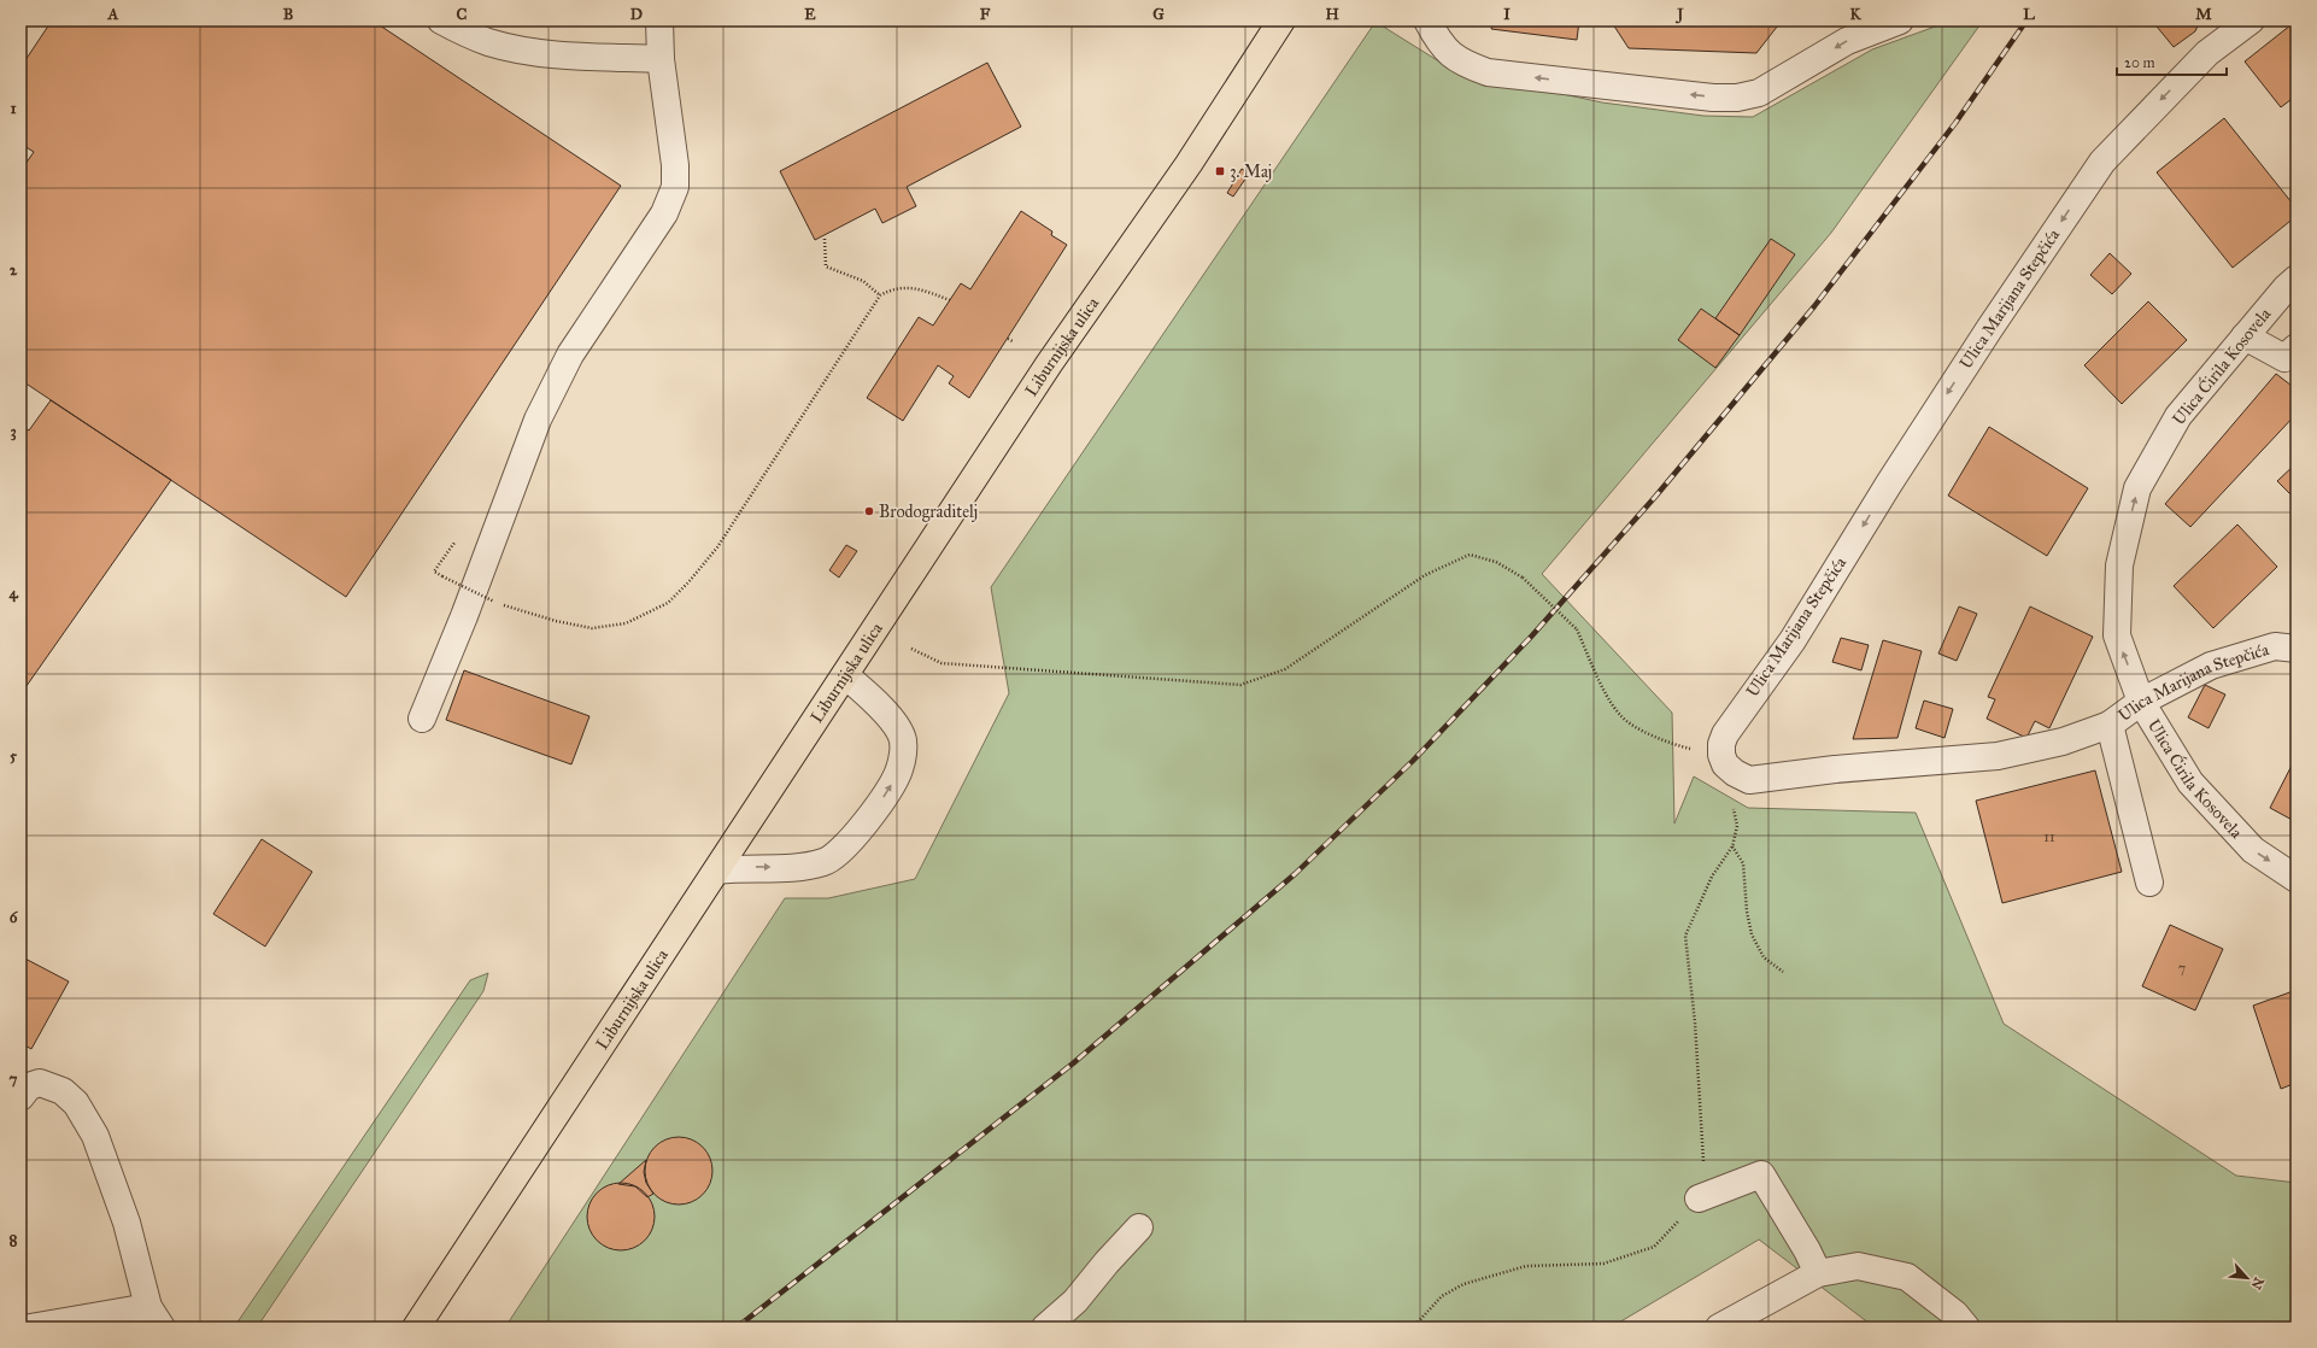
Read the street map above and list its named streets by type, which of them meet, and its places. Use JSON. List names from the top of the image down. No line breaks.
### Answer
{"streets":{"main road":["Liburnijska ulica"],"street":["Ulica Marijana Stepčića","Ulica Ćirila Kosovela"]},"crossings":[["Ulica Marijana Stepčića","Ulica Ćirila Kosovela"]],"places":{"transit":["3. Maj"],"other":["Brodograditelj"]},"house_numbers":["11","7"],"scale_bar":"20 m","north":"bottom right","grid":{"columns":["A","B","C","D","E","F","G","H","I","J","K","L","M"],"rows":["1","2","3","4","5","6","7","8"]}}
